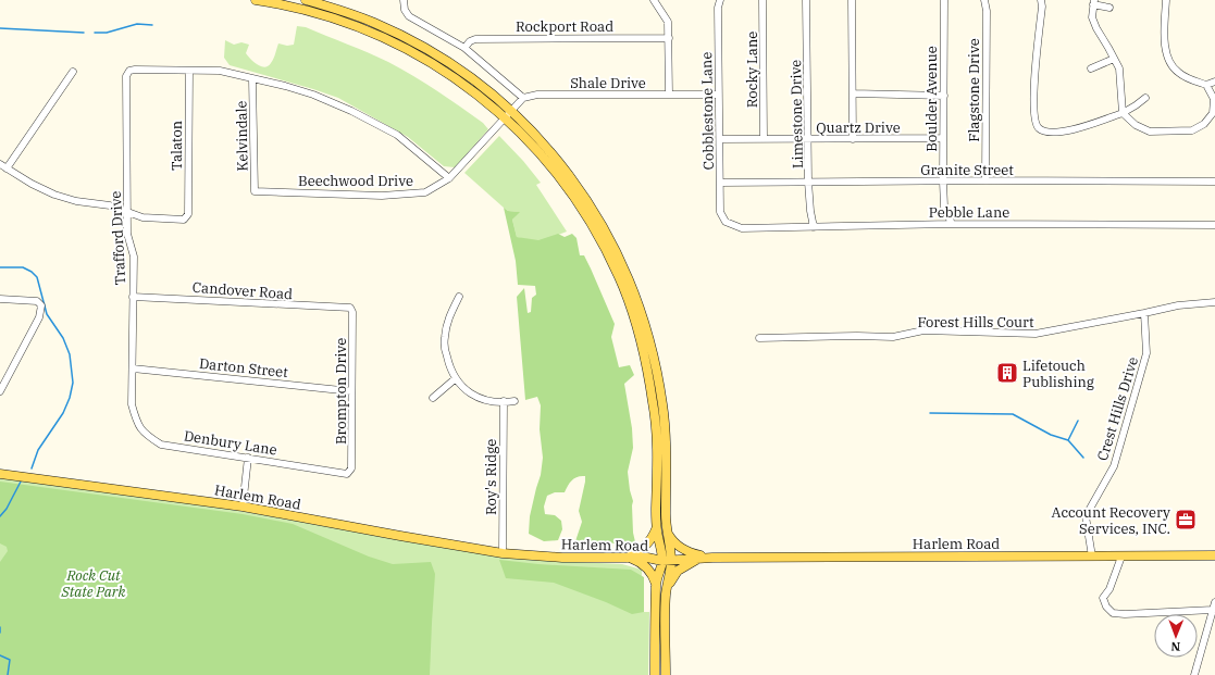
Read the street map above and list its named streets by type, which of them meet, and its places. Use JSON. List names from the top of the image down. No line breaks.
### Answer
{"streets":{"main road":["Harlem Road"],"street":["Rockport Road","Rocky Lane","Shale Drive","Flagstone Drive","Boulder Avenue","Cobblestone Lane","Limestone Drive","Quartz Drive","Kelvindale","Talaton","Granite Street","Beechwood Drive","Pebble Lane","Trafford Drive","Candover Road","Forest Hills Court","Darton Street","Brompton Drive","Crest Hills Drive","Denbury Lane","Roy's Ridge"]},"crossings":[["Rocky Lane","Quartz Drive"],["Shale Drive","Cobblestone Lane"],["Flagstone Drive","Granite Street"],["Boulder Avenue","Quartz Drive"],["Boulder Avenue","Granite Street"],["Boulder Avenue","Pebble Lane"],["Cobblestone Lane","Quartz Drive"],["Cobblestone Lane","Granite Street"],["Cobblestone Lane","Pebble Lane"],["Limestone Drive","Quartz Drive"],["Limestone Drive","Granite Street"],["Limestone Drive","Pebble Lane"],["Kelvindale","Beechwood Drive"],["Talaton","Trafford Drive"],["Trafford Drive","Candover Road"],["Trafford Drive","Darton Street"],["Trafford Drive","Denbury Lane"],["Candover Road","Brompton Drive"],["Forest Hills Court","Crest Hills Drive"],["Darton Street","Brompton Drive"],["Brompton Drive","Denbury Lane"],["Crest Hills Drive","Harlem Road"],["Roy's Ridge","Harlem Road"]],"parks":["Rock Cut State Park"],"places":{"building":["Lifetouch Publishing"],"office":["Account Recovery Services, INC."]},"north":"bottom"}
